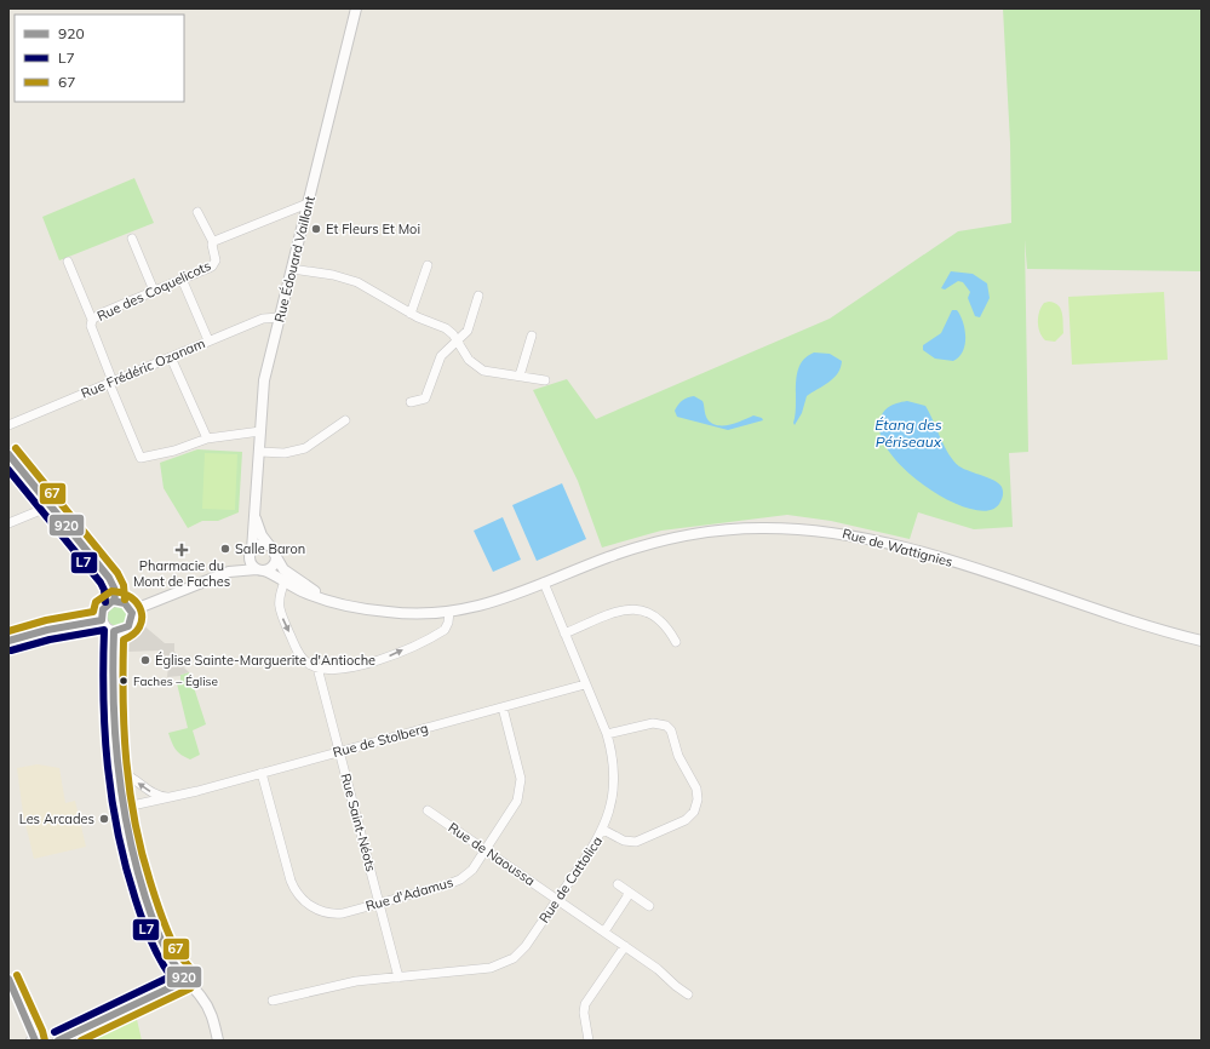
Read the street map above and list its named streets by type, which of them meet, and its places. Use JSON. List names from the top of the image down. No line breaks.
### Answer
{"streets":{"street":["Rue Édouard Vaillant","Rue des Coquelicots","Rue Frédéric Ozanam","Rue de Wattignies","Rue de Stolberg","Rue Saint-Néots","Rue de Naoussa","Rue de Cattolica","Rue d'Adamus"]},"crossings":[["Rue Édouard Vaillant","Rue Frédéric Ozanam"],["Rue Édouard Vaillant","Rue de Wattignies"],["Rue de Wattignies","Rue de Cattolica"],["Rue de Stolberg","Rue Saint-Néots"],["Rue de Stolberg","Rue de Cattolica"],["Rue de Stolberg","Rue d'Adamus"],["Rue Saint-Néots","Rue de Cattolica"],["Rue Saint-Néots","Rue d'Adamus"],["Rue de Naoussa","Rue de Cattolica"],["Rue de Naoussa","Rue d'Adamus"]],"water":["Étang des Périseaux"],"places":{"other":["Et Fleurs Et Moi","Salle Baron","Église Sainte-Marguerite d'Antioche","Faches – Église","Les Arcades"],"health":["Pharmacie du Mont de Faches"]},"lines":["transit line 67","transit line 920","transit line L7"],"legend":["920","L7","67"]}
